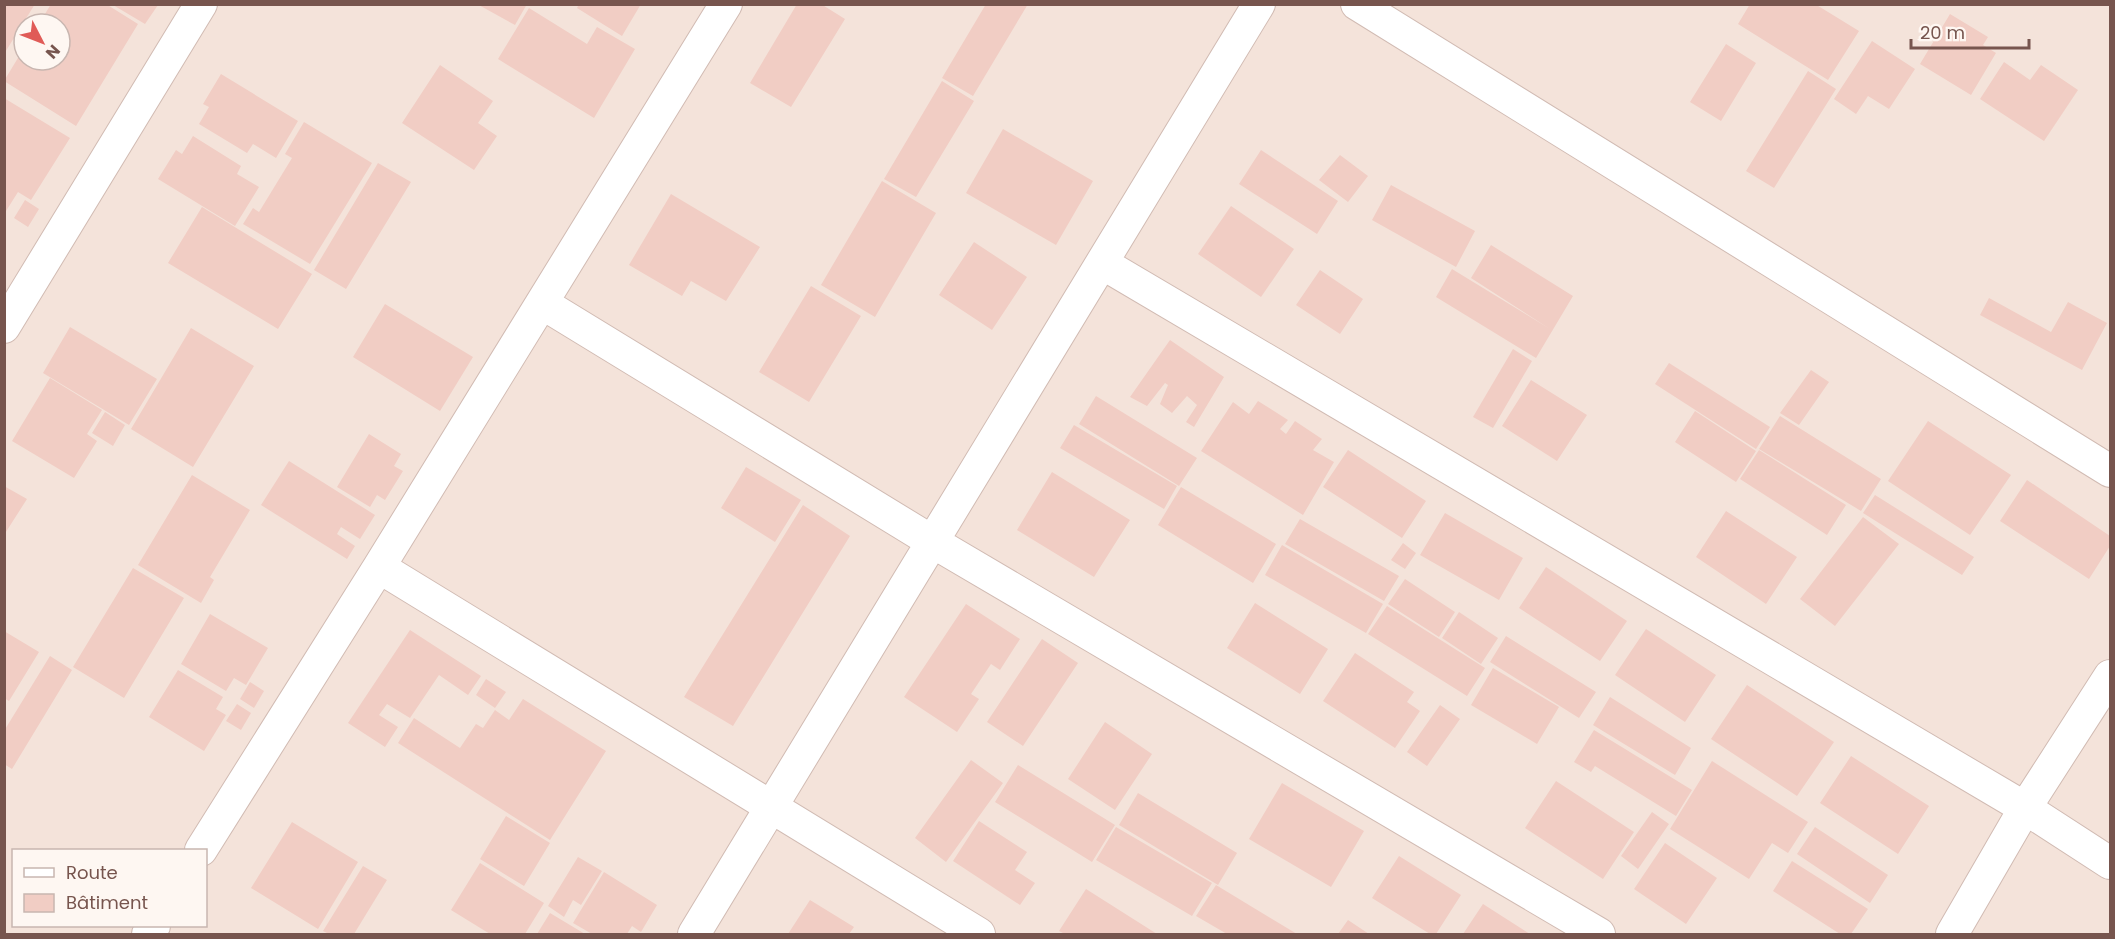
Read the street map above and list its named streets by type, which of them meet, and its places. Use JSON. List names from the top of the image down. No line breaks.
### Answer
{"legend":["Route","Bâtiment"],"scale_bar":"20 m","north":"bottom right"}
